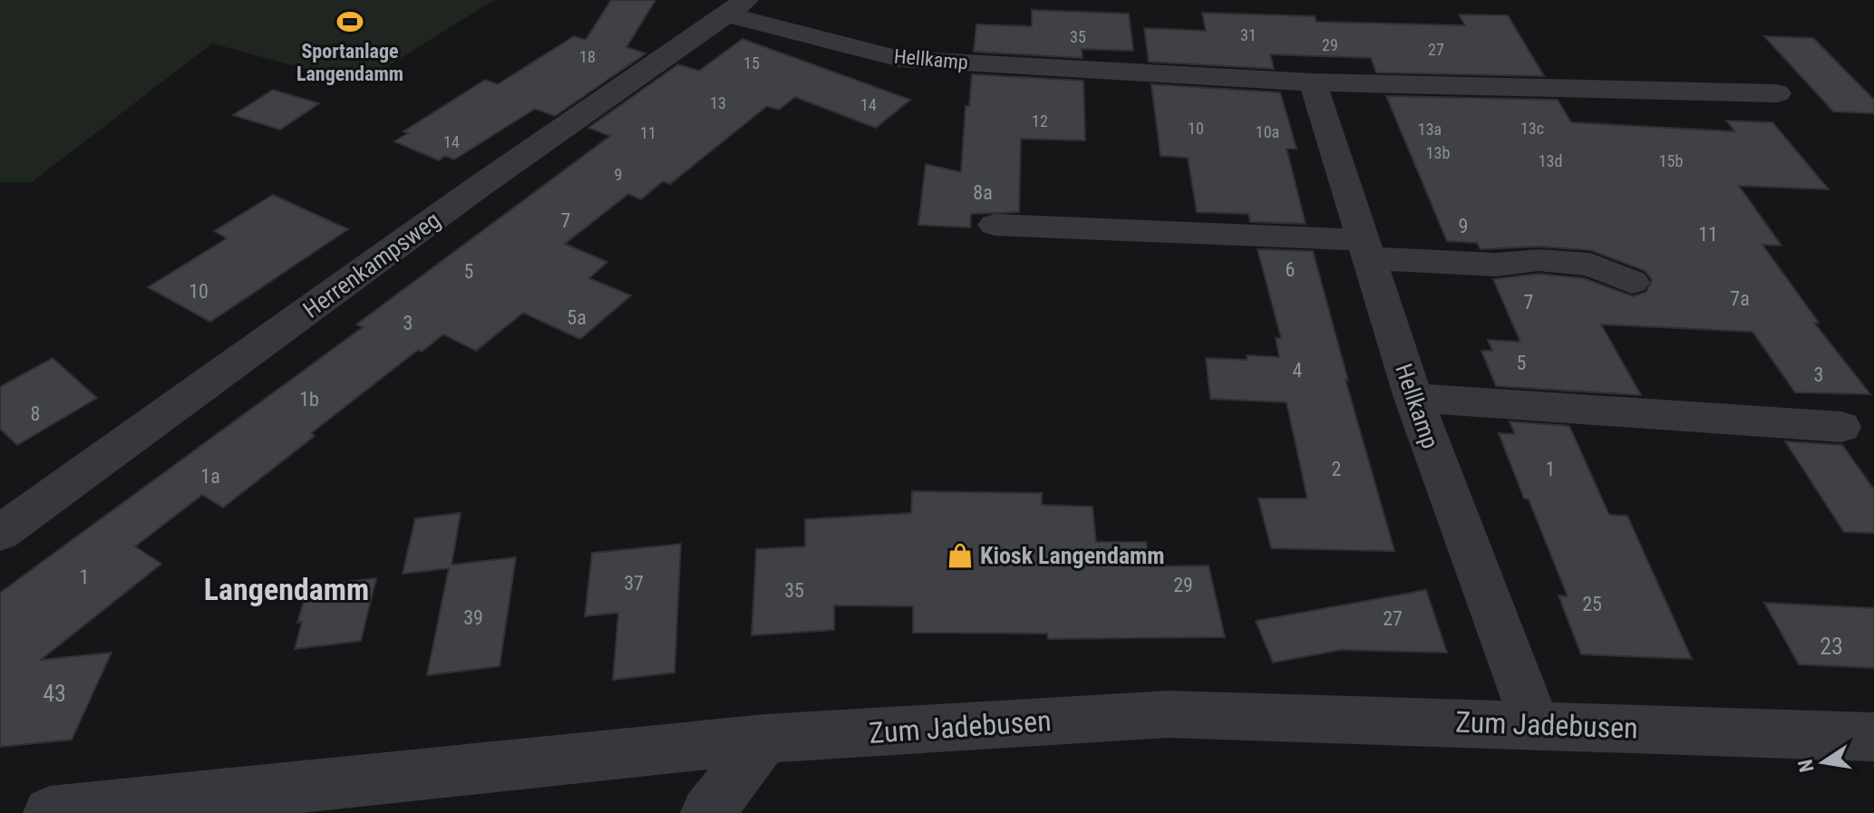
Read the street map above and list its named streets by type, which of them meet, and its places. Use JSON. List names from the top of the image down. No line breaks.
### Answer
{"streets":{"street":["Hellkamp","Herrenkampsweg","Zum Jadebusen"]},"crossings":[["Hellkamp","Herrenkampsweg"],["Hellkamp","Zum Jadebusen"]],"districts":["Langendamm"],"places":{"sports":["Sportanlage Langendamm"],"shop":["Kiosk Langendamm"]},"house_numbers":["31","35","29","27","18","15","13","14","12","10","13c","13a","10a","11","14","13b","13d","15b","9","8a","7","9","11","6","5","10","7a","7","5a","3","5","4","3","1b","8","2","1","1a","1","37","29","35","25","39","27","23","43"],"north":"left"}
